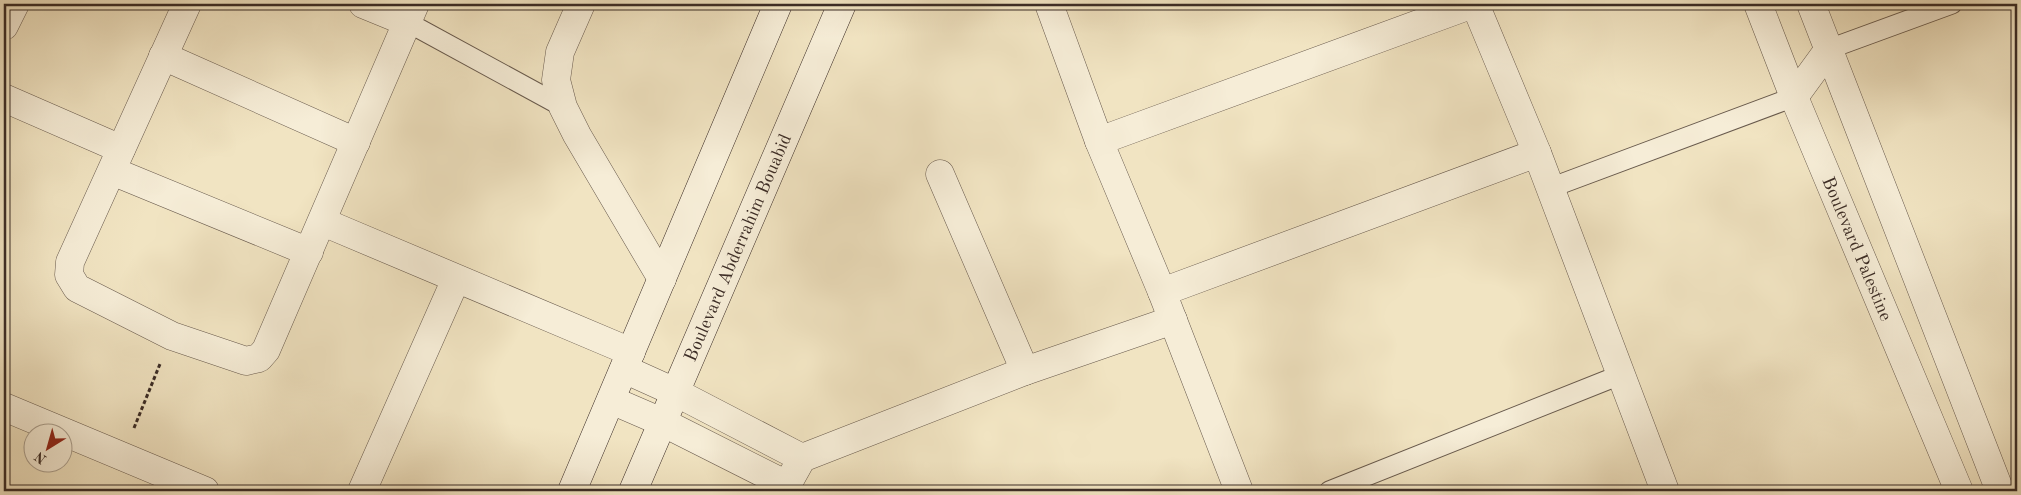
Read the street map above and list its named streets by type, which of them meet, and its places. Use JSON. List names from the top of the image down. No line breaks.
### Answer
{"streets":{"street":["Boulevard Abderrahim Bouabid","Boulevard Palestine"]},"north":"bottom left"}
